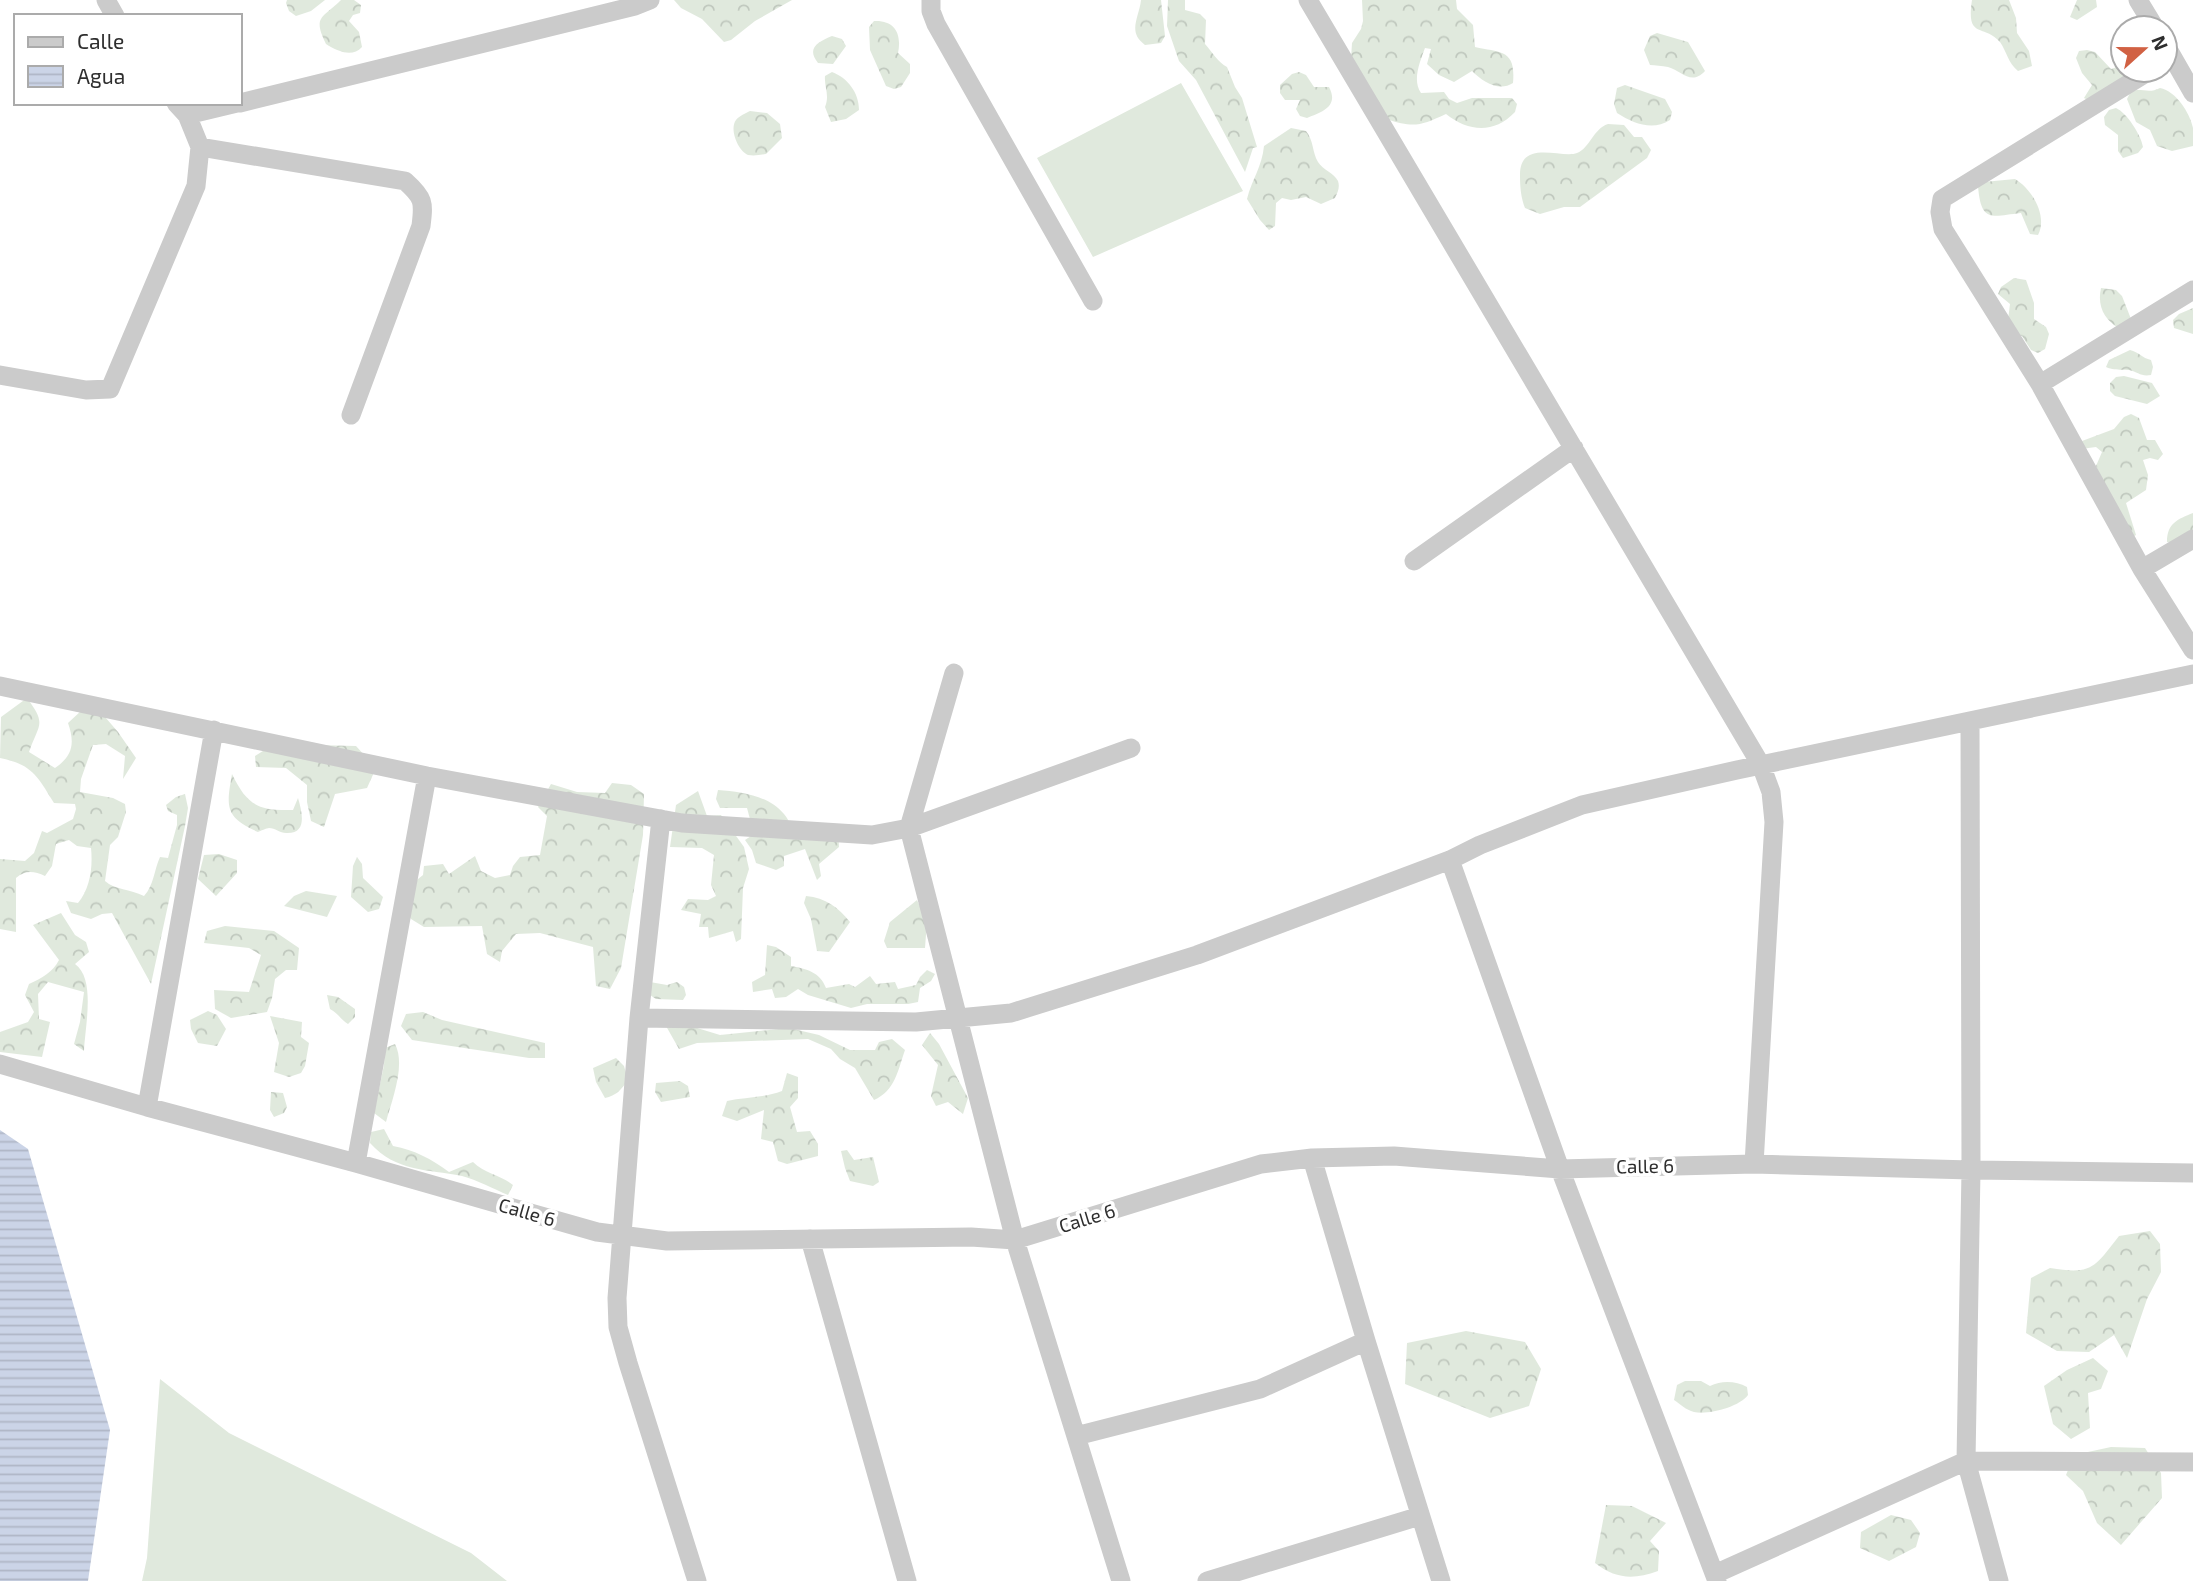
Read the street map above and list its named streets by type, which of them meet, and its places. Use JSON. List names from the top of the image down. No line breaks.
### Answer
{"streets":{"street":["Calle 6"]},"legend":["Calle","Agua"],"north":"right"}
